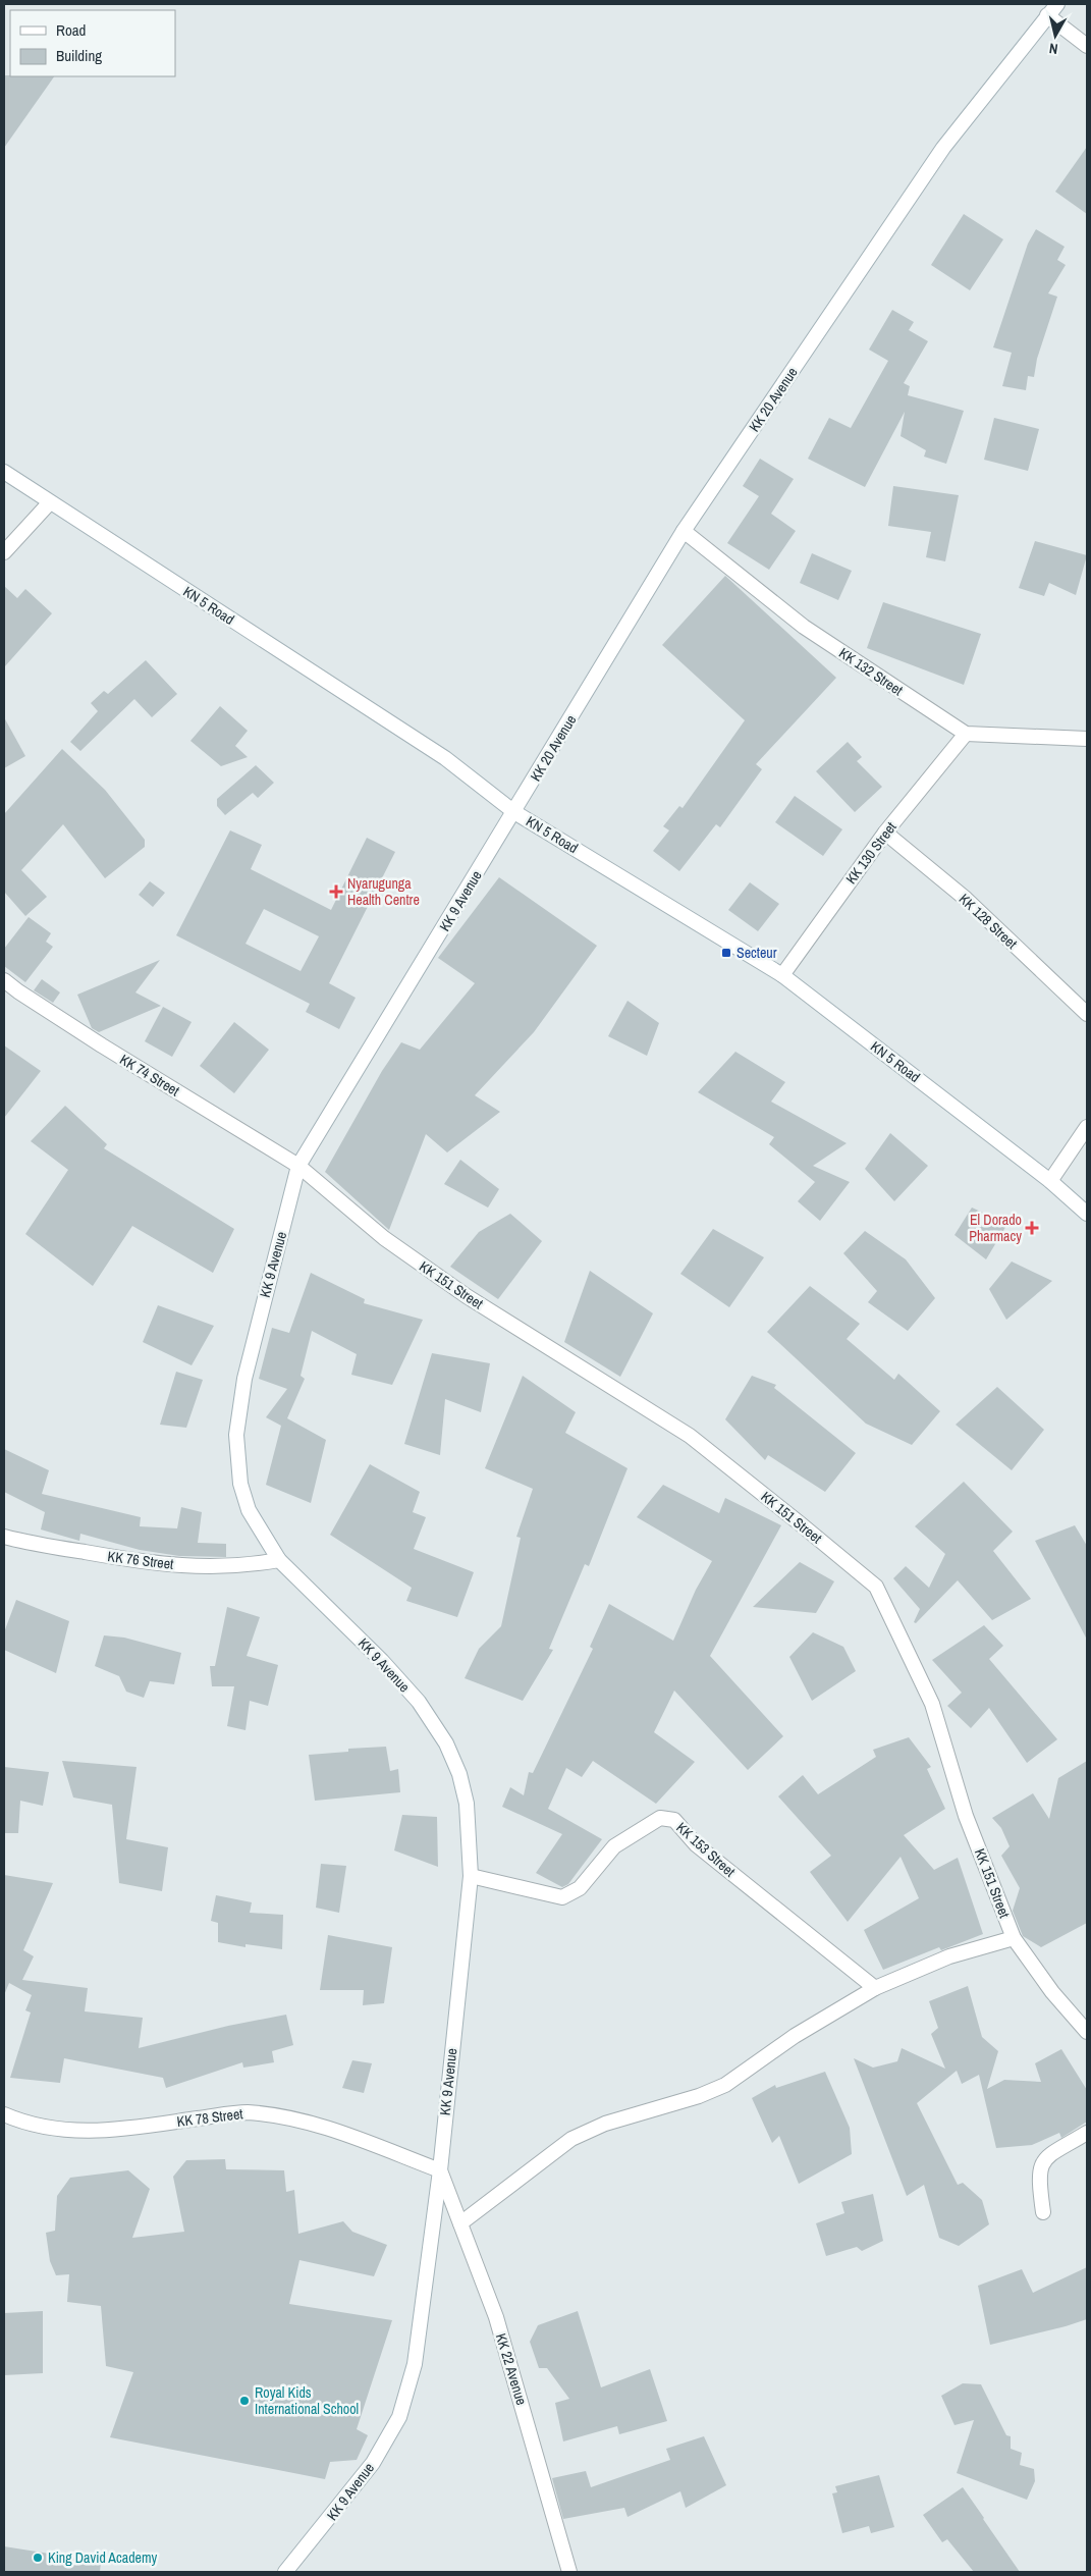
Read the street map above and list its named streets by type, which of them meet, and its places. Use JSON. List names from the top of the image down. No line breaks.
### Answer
{"streets":{"street":["KK 20 Avenue","KN 5 Road","KK 132 Street","KK 130 Street","KK 9 Avenue","KK 128 Street","KK 74 Street","KK 151 Street","KK 76 Street","KK 153 Street","KK 78 Street","KK 22 Avenue"]},"crossings":[["KK 20 Avenue","KN 5 Road"],["KK 20 Avenue","KK 132 Street"],["KK 20 Avenue","KK 9 Avenue"],["KN 5 Road","KK 130 Street"],["KN 5 Road","KK 9 Avenue"],["KK 132 Street","KK 130 Street"],["KK 130 Street","KK 128 Street"],["KK 9 Avenue","KK 74 Street"],["KK 9 Avenue","KK 151 Street"],["KK 9 Avenue","KK 76 Street"],["KK 9 Avenue","KK 153 Street"],["KK 9 Avenue","KK 78 Street"],["KK 9 Avenue","KK 22 Avenue"],["KK 74 Street","KK 151 Street"],["KK 78 Street","KK 22 Avenue"]],"places":{"health":["Nyarugunga Health Centre","El Dorado Pharmacy"],"transit":["Secteur"],"other":["Royal Kids International School","King David Academy"]},"legend":["Road","Building"],"north":"bottom"}
